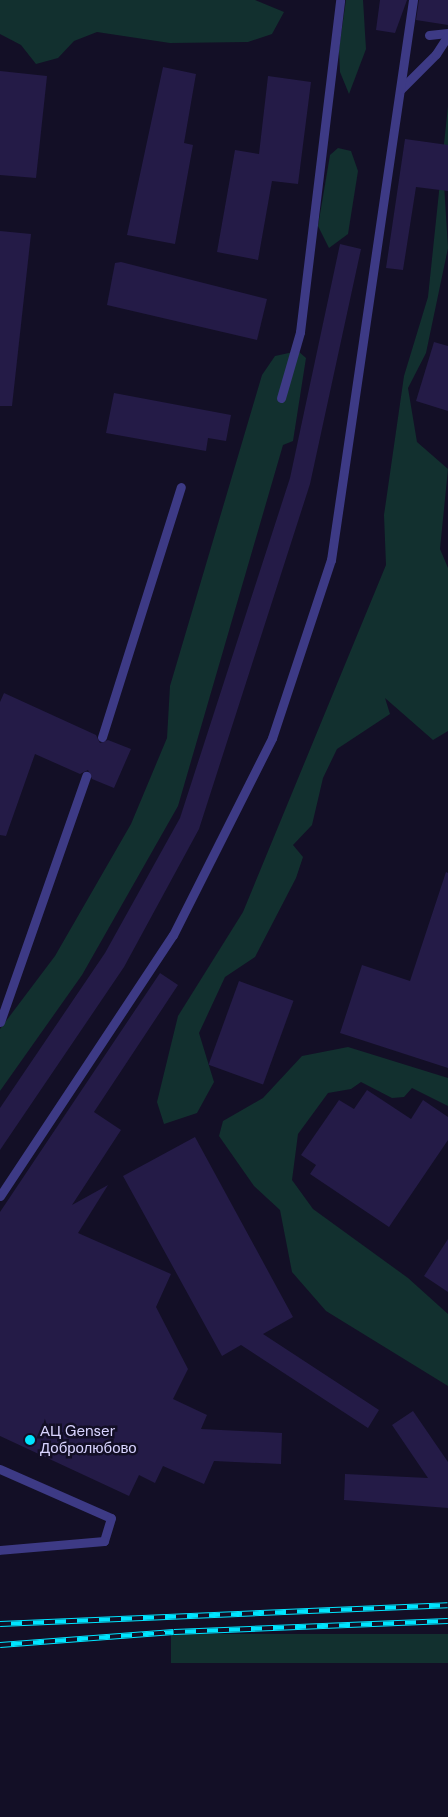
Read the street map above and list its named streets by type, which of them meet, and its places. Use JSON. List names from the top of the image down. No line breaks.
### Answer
{"places":["АЦ Genser Добролюбово"]}
